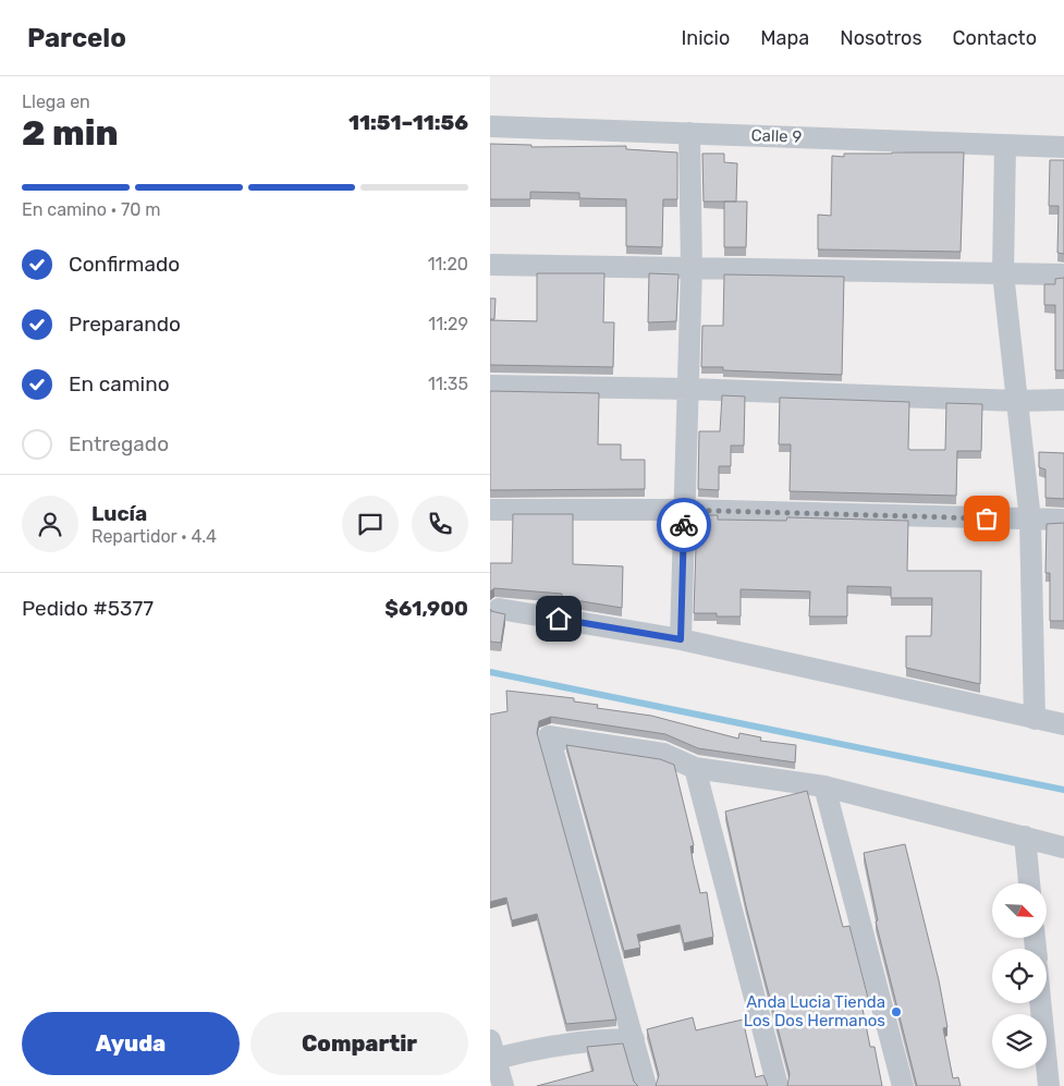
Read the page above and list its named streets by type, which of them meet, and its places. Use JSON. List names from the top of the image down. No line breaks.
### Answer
{"streets":{"street":["Calle 9"]},"places":["Anda Lucia Tienda Los Dos Hermanos"],"north":"bottom right","page":{"header":"Parcelo","nav":["Inicio","Mapa","Nosotros","Contacto"],"heading":["2 min","Llega en","11:51–11:56"],"panel":["Lucía","Repartidor · 4.4","Pedido #5377","$61,900"],"bar":"En camino · 70 m","list":[["Confirmado","11:20"],["Preparando","11:29"],["En camino","11:35"],"Entregado"],"buttons":["Ayuda","Compartir"]}}
